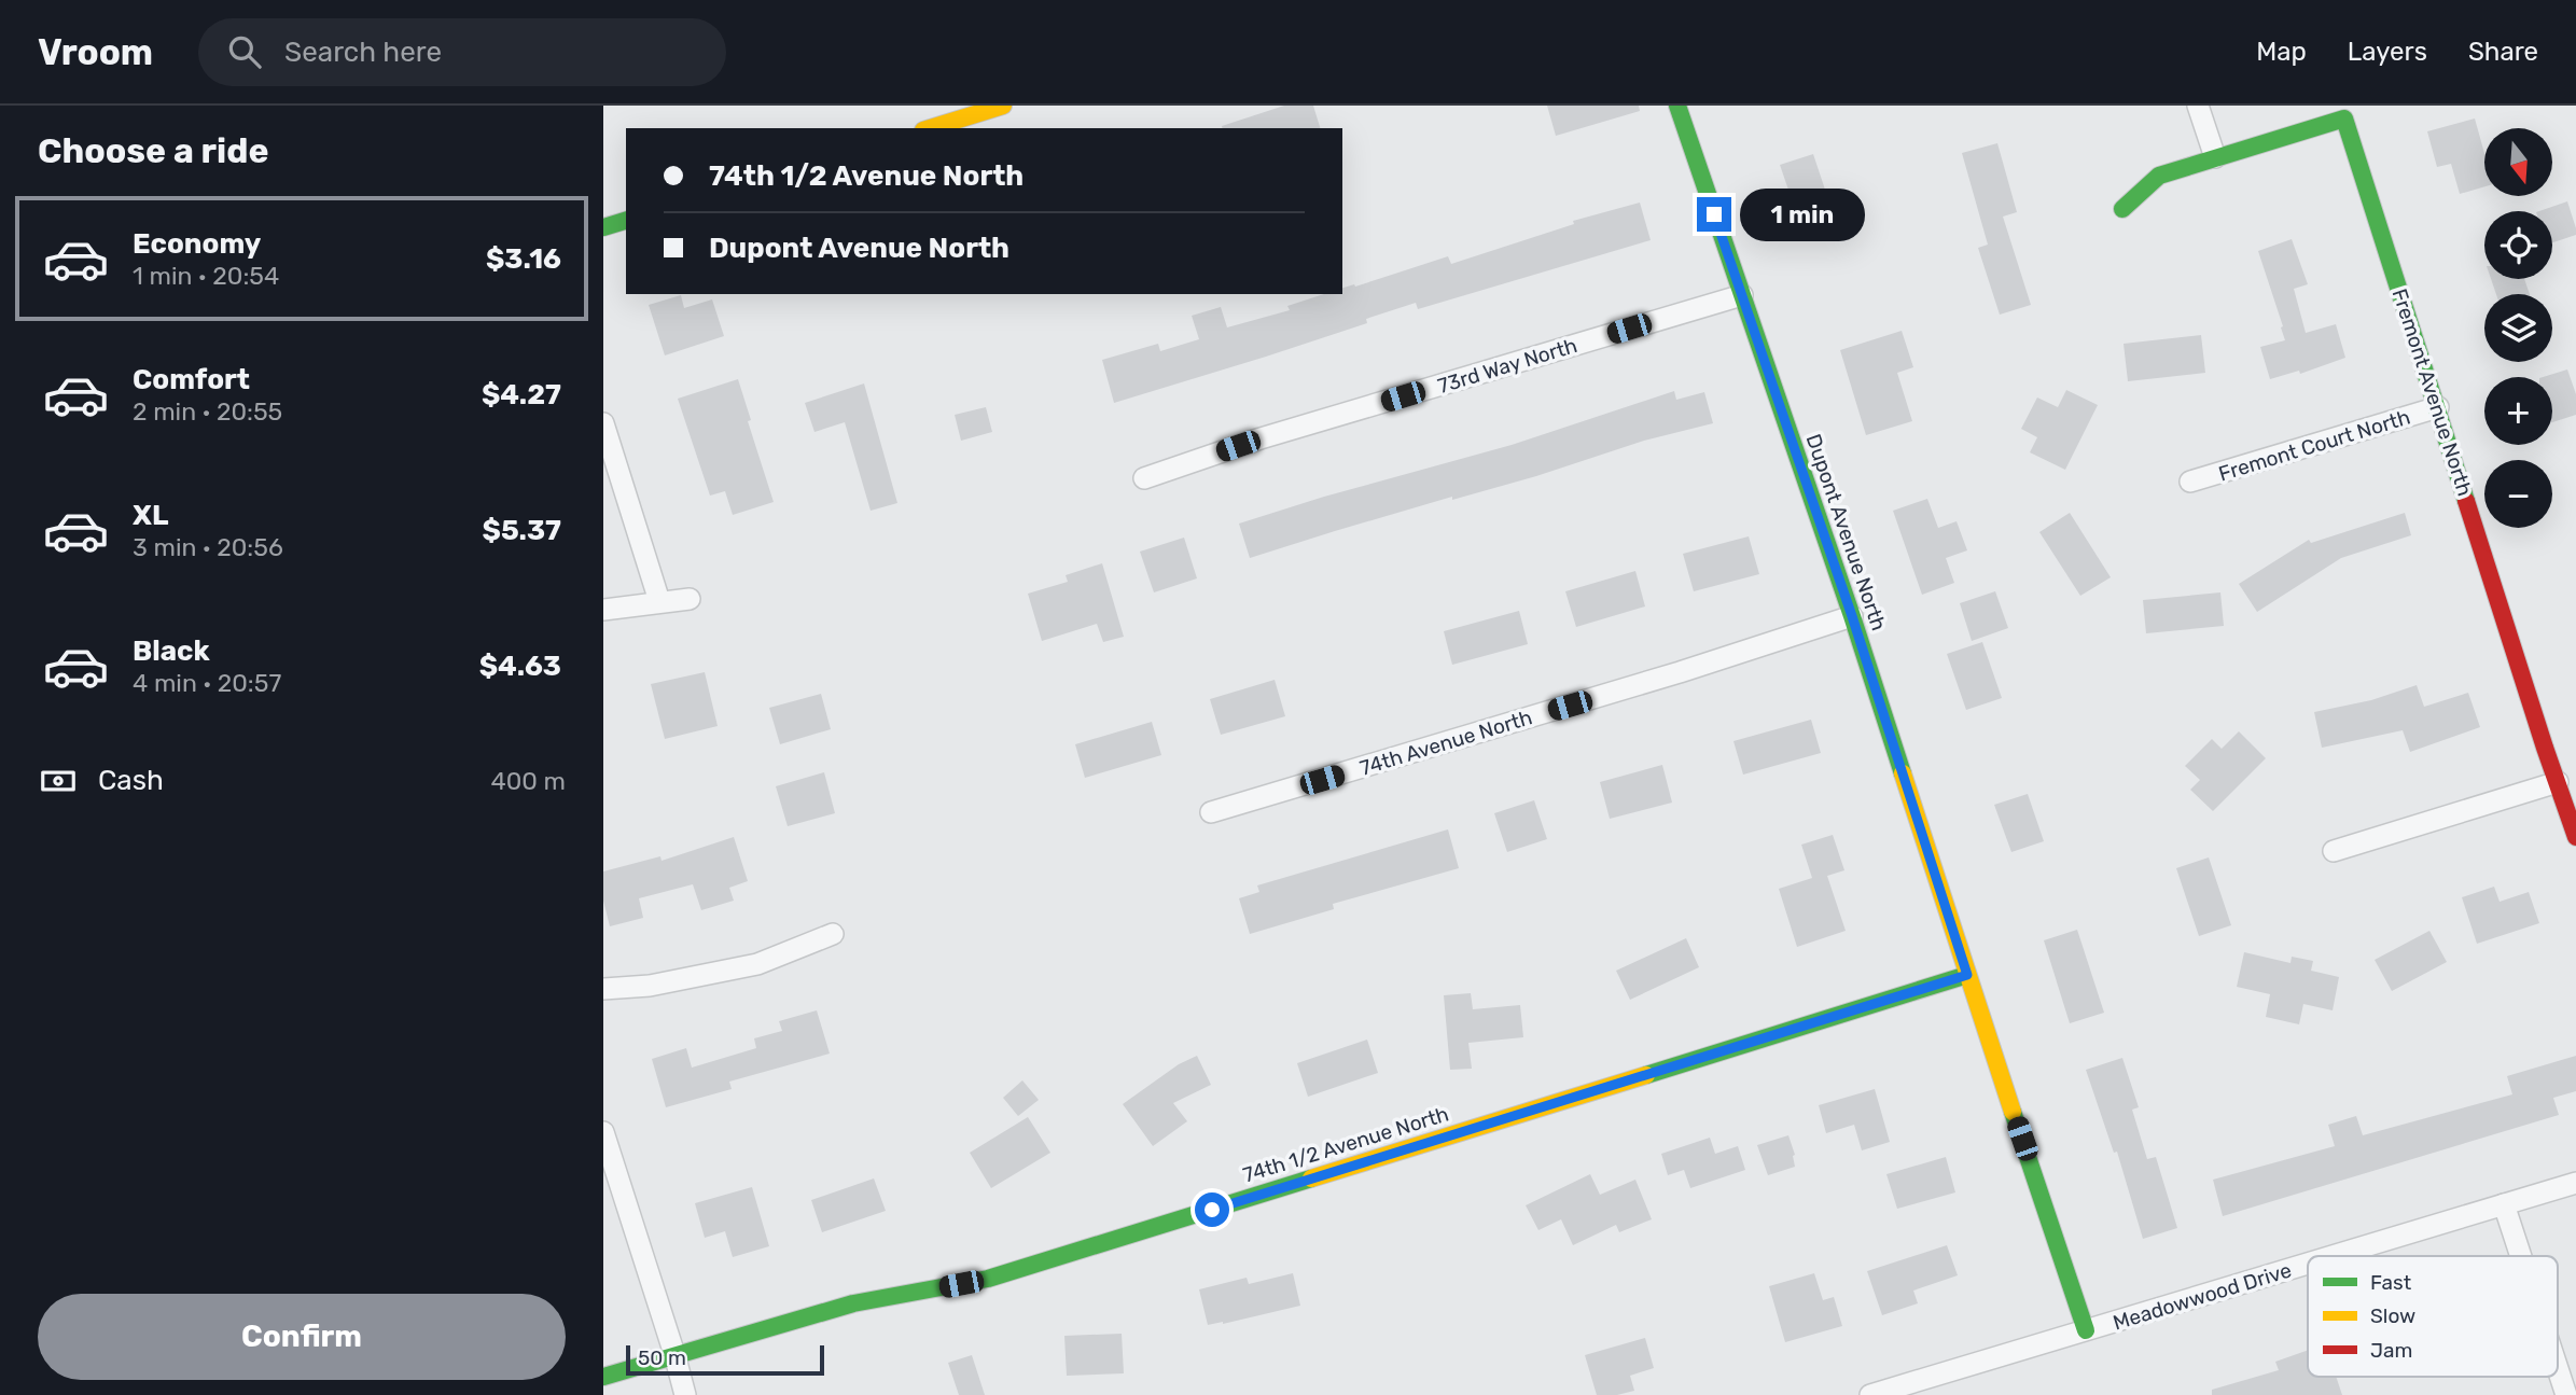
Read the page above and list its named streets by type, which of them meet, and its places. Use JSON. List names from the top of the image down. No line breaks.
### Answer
{"streets":{"street":["73rd Way North","Fremont Avenue North","Fremont Court North","Dupont Avenue North","74th Avenue North","74th 1/2 Avenue North","Meadowwood Drive"]},"crossings":[["73rd Way North","Dupont Avenue North"],["Fremont Avenue North","Fremont Court North"],["Dupont Avenue North","74th Avenue North"],["Dupont Avenue North","74th 1/2 Avenue North"],["Dupont Avenue North","Meadowwood Drive"]],"legend":["Fast","Slow","Jam"],"scale_bar":"50 m","north":"bottom","page":{"header":"Vroom","search":"Search here","nav":["Map","Layers","Share"],"heading":"Choose a ride","map_buttons":["+","−"],"banner":["74th 1/2 Avenue North","Dupont Avenue North"],"bubble":"1 min","list":[{"name":"Economy","note":"1 min · 20:54","value":"$3.16"},{"name":"Comfort","note":"2 min · 20:55","value":"$4.27"},{"name":"XL","note":"3 min · 20:56","value":"$5.37"},{"name":"Black","note":"4 min · 20:57","value":"$4.63"}],"pay":["Cash","400 m"],"buttons":"Confirm","scale":"50 m"}}
